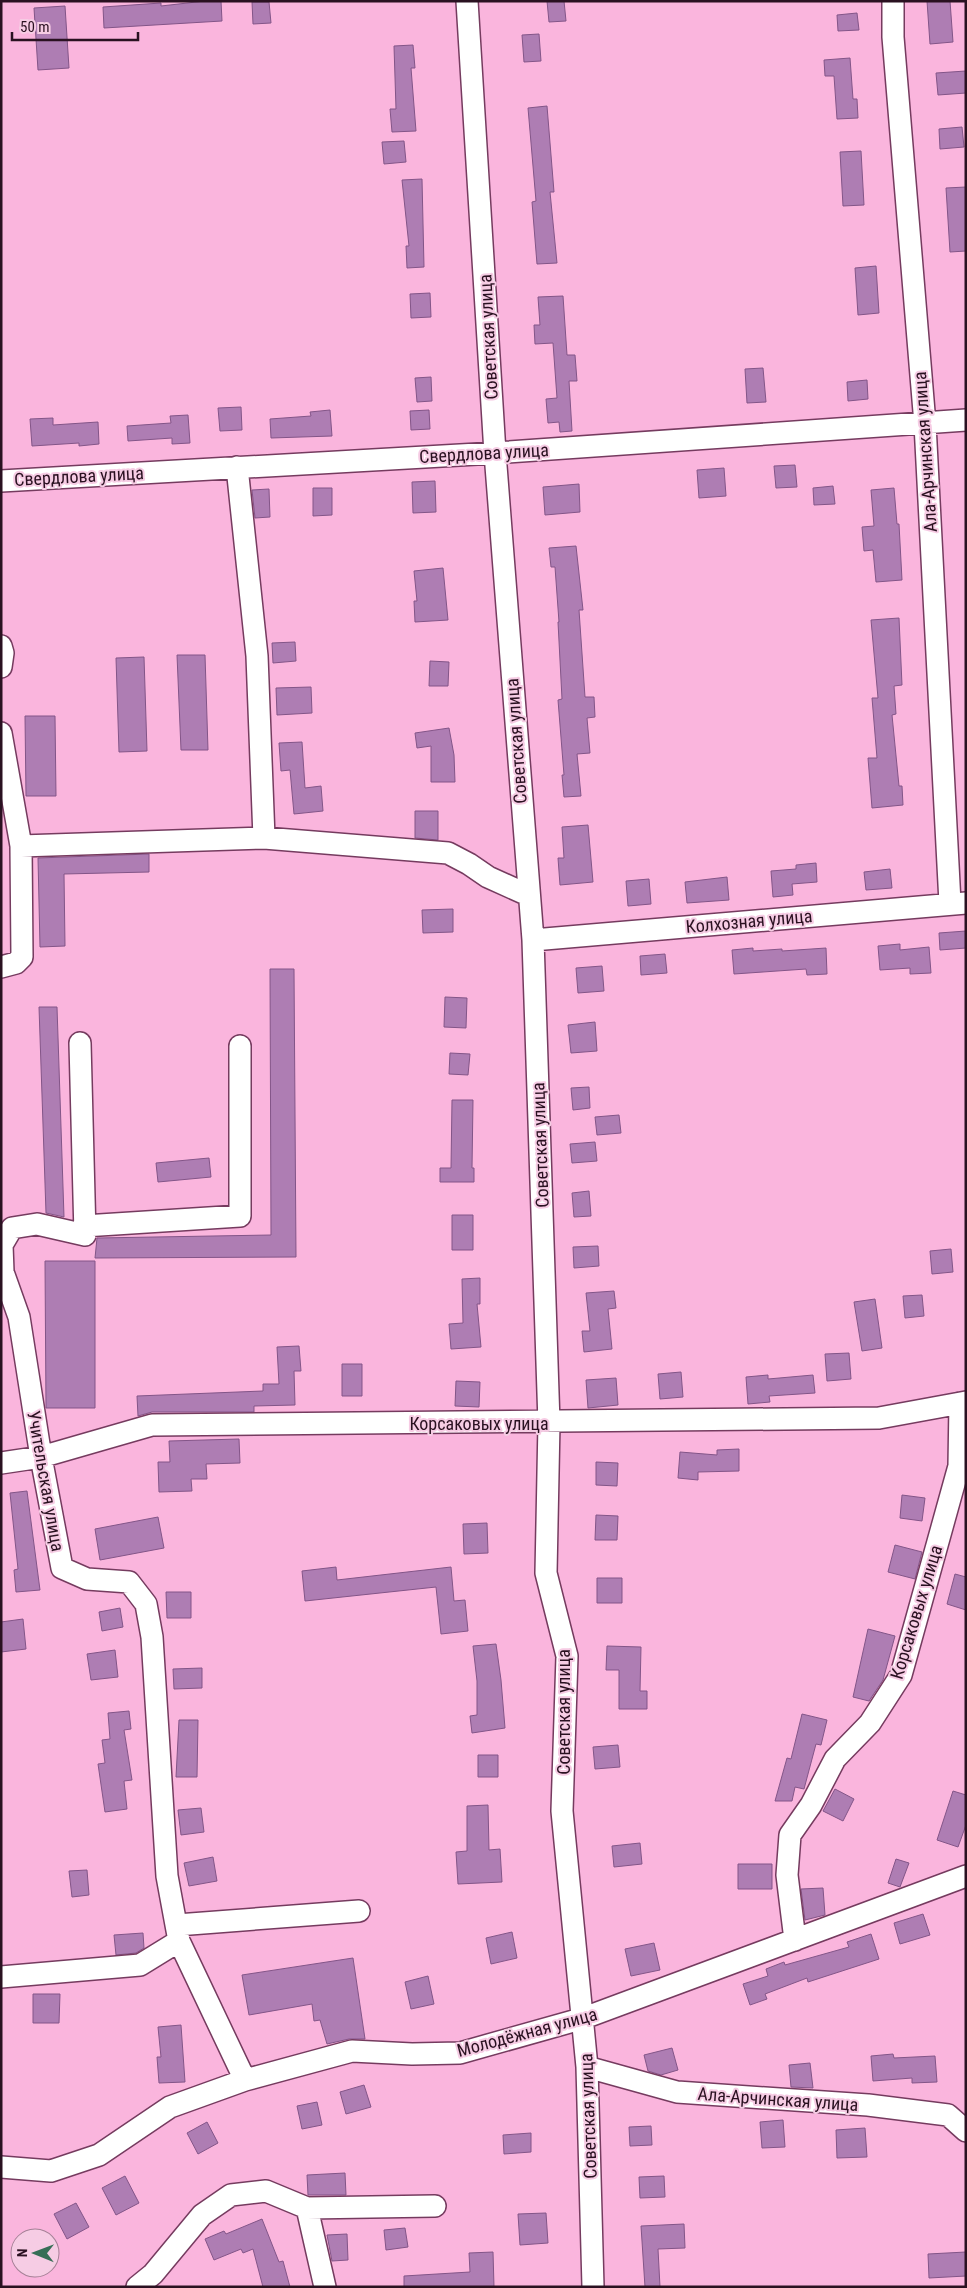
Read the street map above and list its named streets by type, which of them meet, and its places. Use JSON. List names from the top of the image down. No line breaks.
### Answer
{"streets":{"street":["Советская улица","Ала-Арчинская улица","Свердлова улица","Колхозная улица","Корсаковых улица","Учительская улица","Молодёжная улица"]},"crossings":[["Советская улица","Ала-Арчинская улица"],["Советская улица","Свердлова улица"],["Советская улица","Колхозная улица"],["Советская улица","Корсаковых улица"],["Советская улица","Молодёжная улица"],["Ала-Арчинская улица","Свердлова улица"],["Ала-Арчинская улица","Колхозная улица"],["Корсаковых улица","Учительская улица"],["Корсаковых улица","Молодёжная улица"],["Учительская улица","Молодёжная улица"]],"scale_bar":"50 m","north":"left"}
